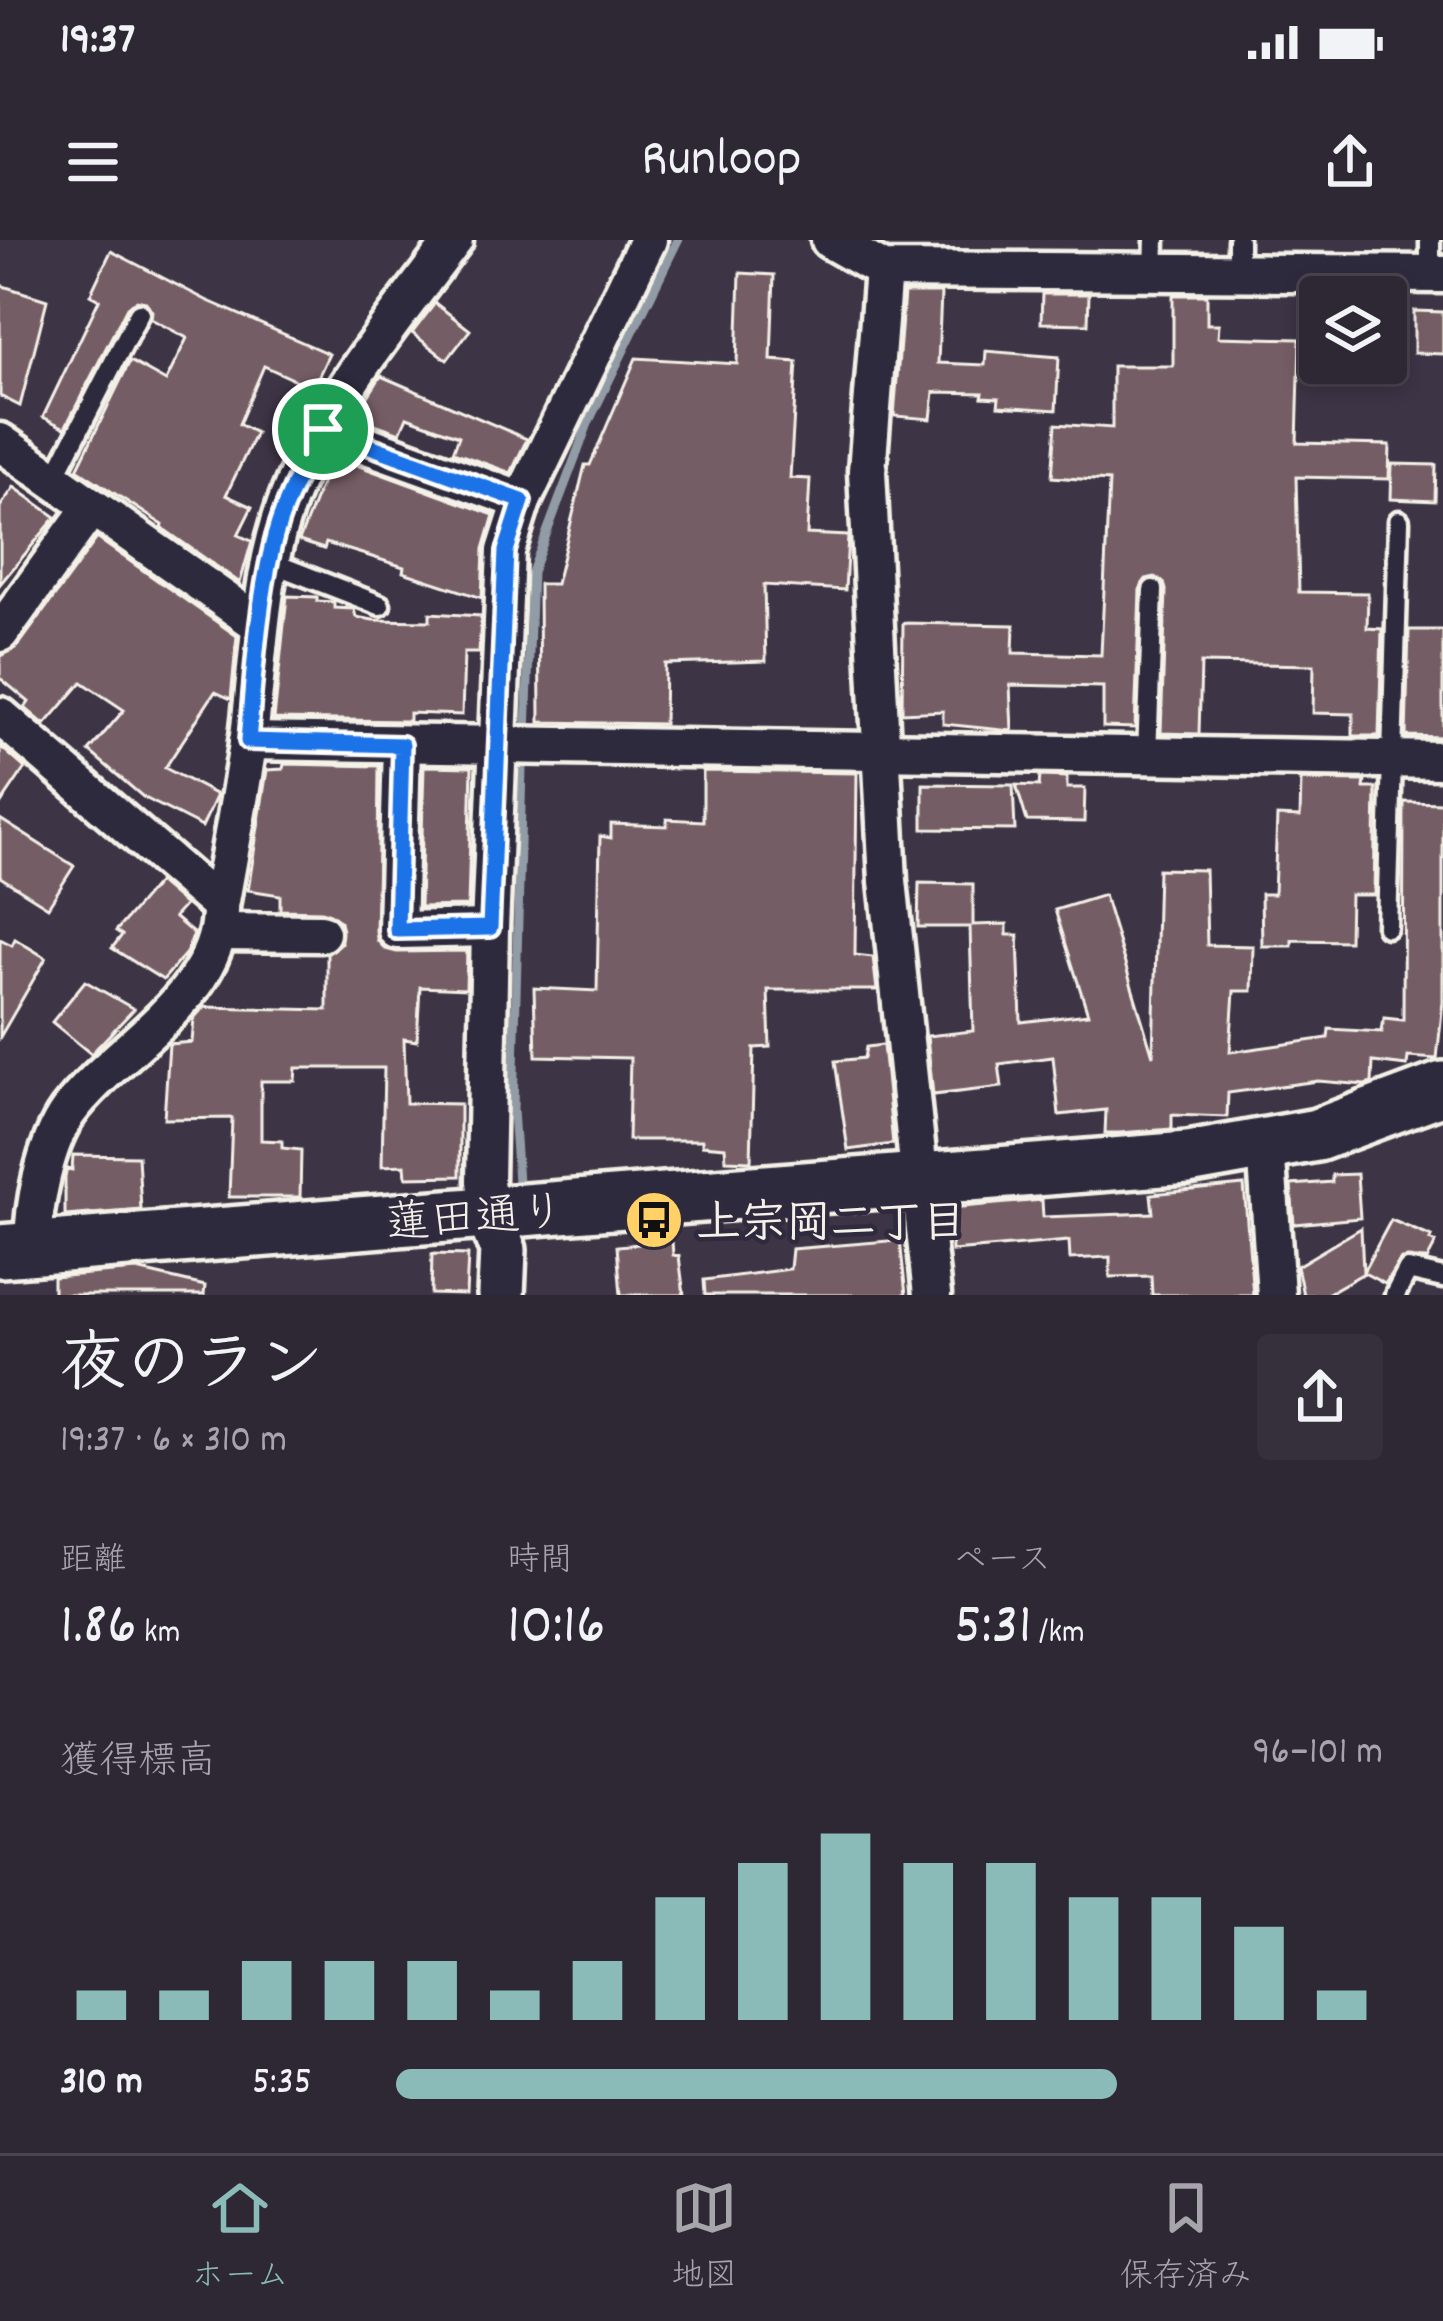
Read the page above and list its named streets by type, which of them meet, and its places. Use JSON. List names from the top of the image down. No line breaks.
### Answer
{"streets":{"main road":["蓮田通り"]},"places":{"bus stop":["上宗岡二丁目"]},"page":{"status":"19:37","header":"Runloop","heading":["夜のラン","19:37 · 6 × 310 m"],"stats":[["距離","1.86 km"],["時間","10:16"],["ペース","5:31 /km"]],"chart":["獲得標高","96–101 m"],"list":[{"name":"310 m","note":"5:35"}],"tabs":["ホーム","地図","保存済み"]}}
